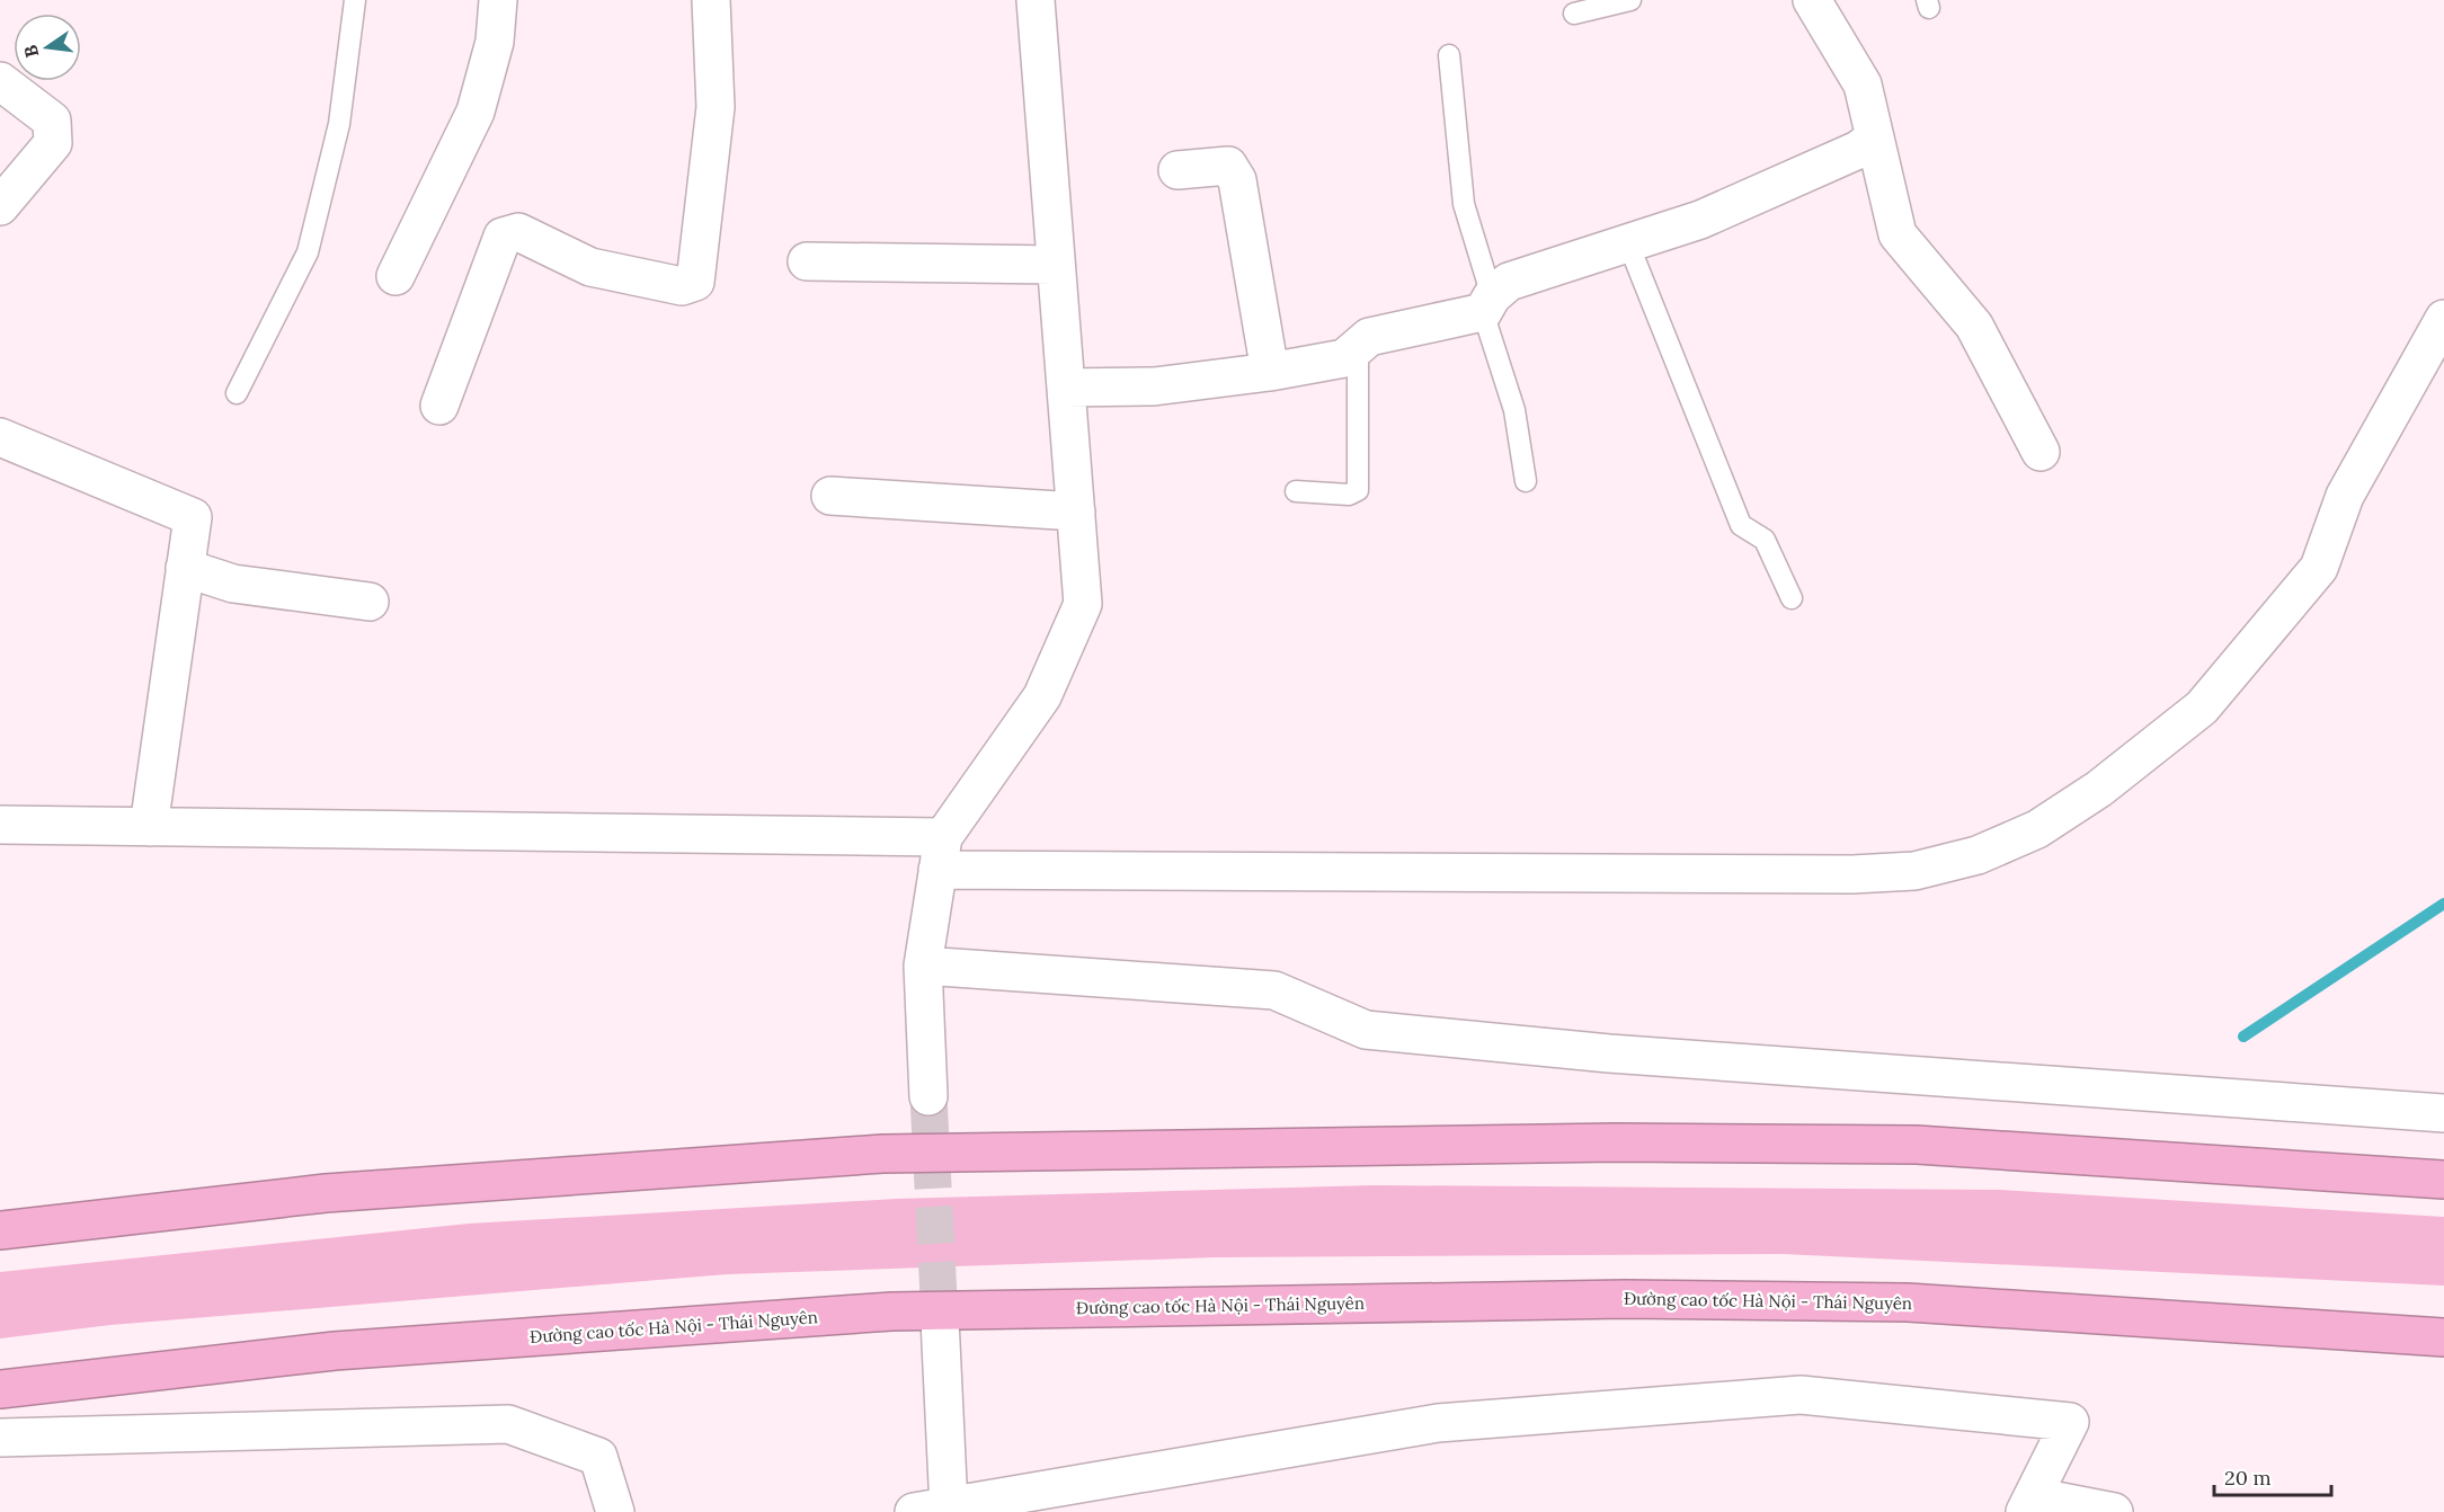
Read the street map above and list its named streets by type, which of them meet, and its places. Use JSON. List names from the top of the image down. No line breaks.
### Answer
{"streets":{"highway":["Đường cao tốc Hà Nội - Thái Nguyên"]},"scale_bar":"20 m","north":"left"}
